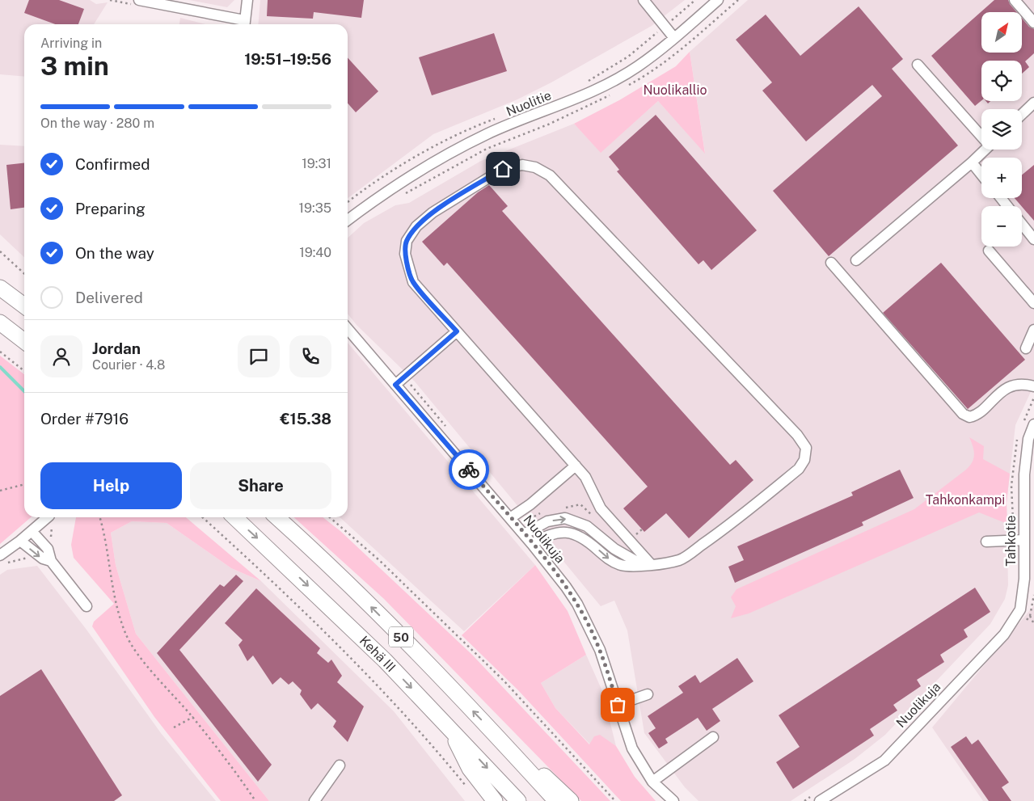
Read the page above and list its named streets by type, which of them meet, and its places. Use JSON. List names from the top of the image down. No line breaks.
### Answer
{"streets":{"highway":["50","Kehä III"],"street":["Nuolitie","Nuolikuja","Tahkotie"]},"crossings":[["Nuolikuja","Tahkotie"]],"parks":["Nuolikallio","Tahkonkampi"],"north":"top right","page":{"map_buttons":["+","−"],"heading":["3 min","Arriving in","19:51–19:56"],"panel":["Jordan","Courier · 4.8","Order #7916","€15.38"],"bar":"On the way · 280 m","list":[["Confirmed","19:31"],["Preparing","19:35"],["On the way","19:40"],"Delivered"],"buttons":["Help","Share"]}}
